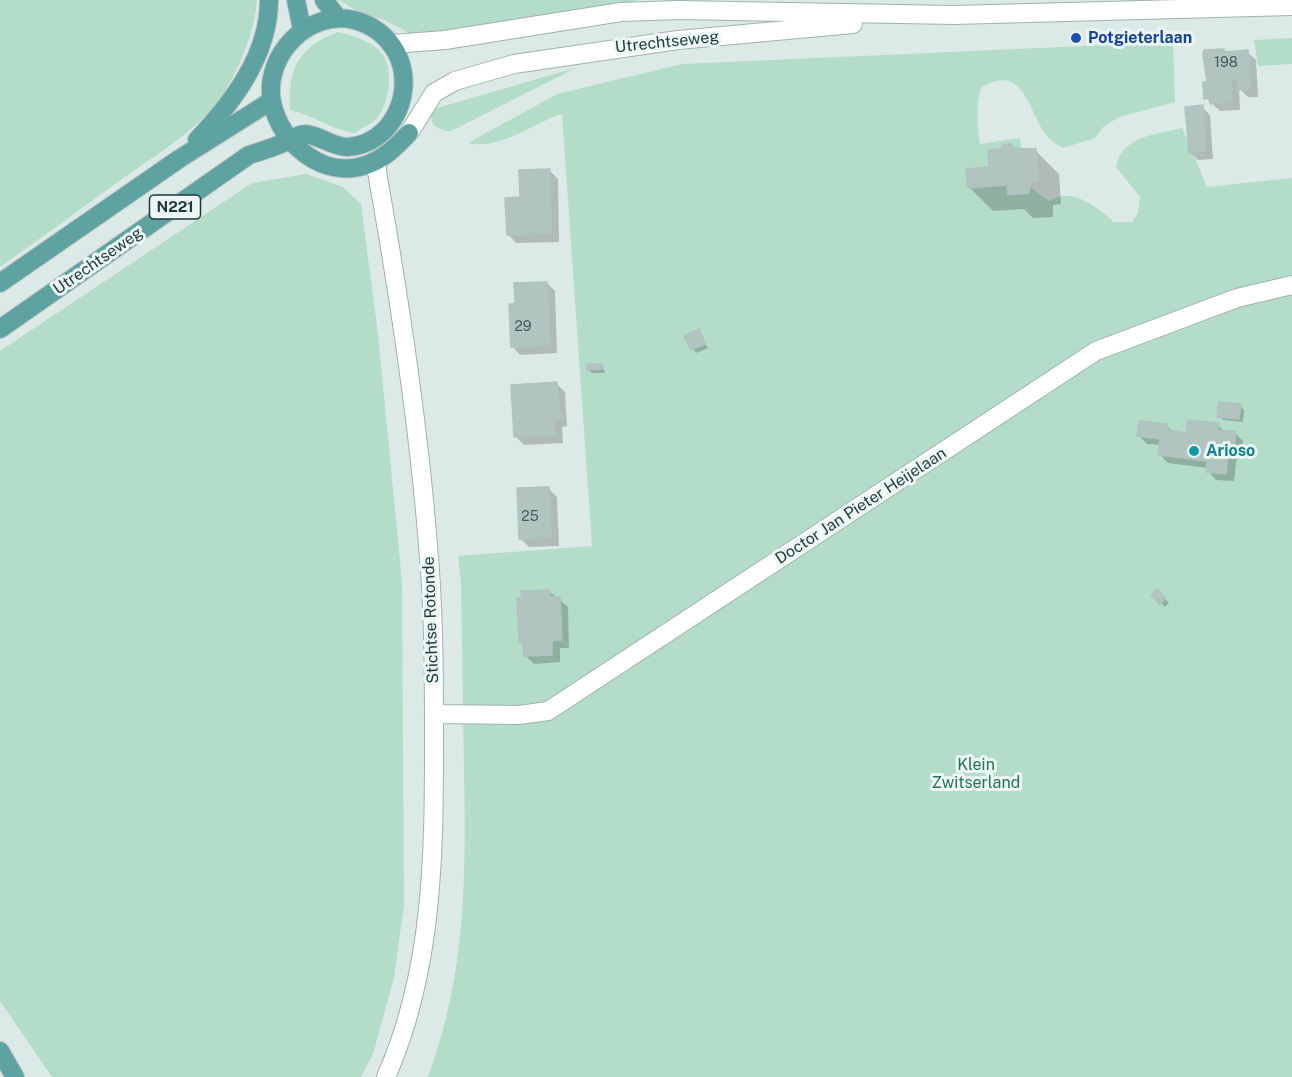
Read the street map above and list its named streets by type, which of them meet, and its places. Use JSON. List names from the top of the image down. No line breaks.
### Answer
{"streets":{"main road":["Utrechtseweg","N221"],"street":["Doctor Jan Pieter Heijelaan","Stichtse Rotonde"]},"crossings":[["Utrechtseweg","N221"],["Doctor Jan Pieter Heijelaan","Stichtse Rotonde"]],"parks":["Klein Zwitserland"],"places":["Potgieterlaan","Arioso"],"house_numbers":["198","29","25"]}
